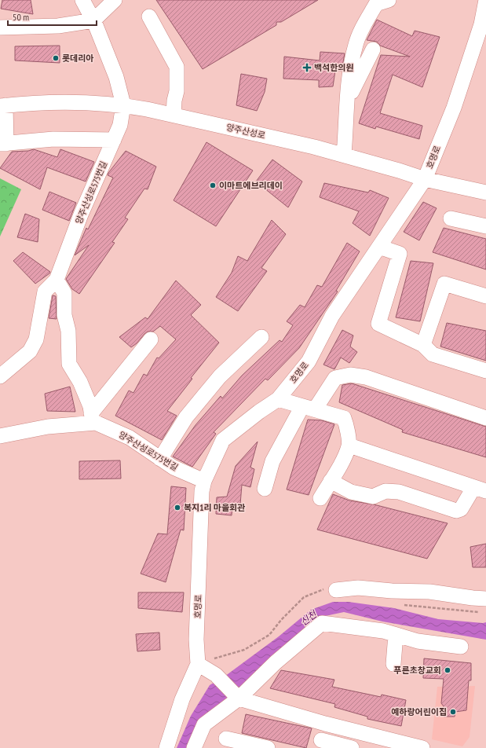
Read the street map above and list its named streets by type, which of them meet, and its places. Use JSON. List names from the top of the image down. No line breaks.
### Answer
{"streets":{"street":["양주산성로","호명로","양주산성로575번길"]},"crossings":[["양주산성로","호명로"],["양주산성로","양주산성로575번길"],["호명로","양주산성로575번길"]],"water":["신천"],"places":{"other":["롯데리아","이마트에브리데이","복지1리 마을회관","푸른초창교회","예하랑어린이집"],"health":["백석한의원"]},"scale_bar":"50 m"}
